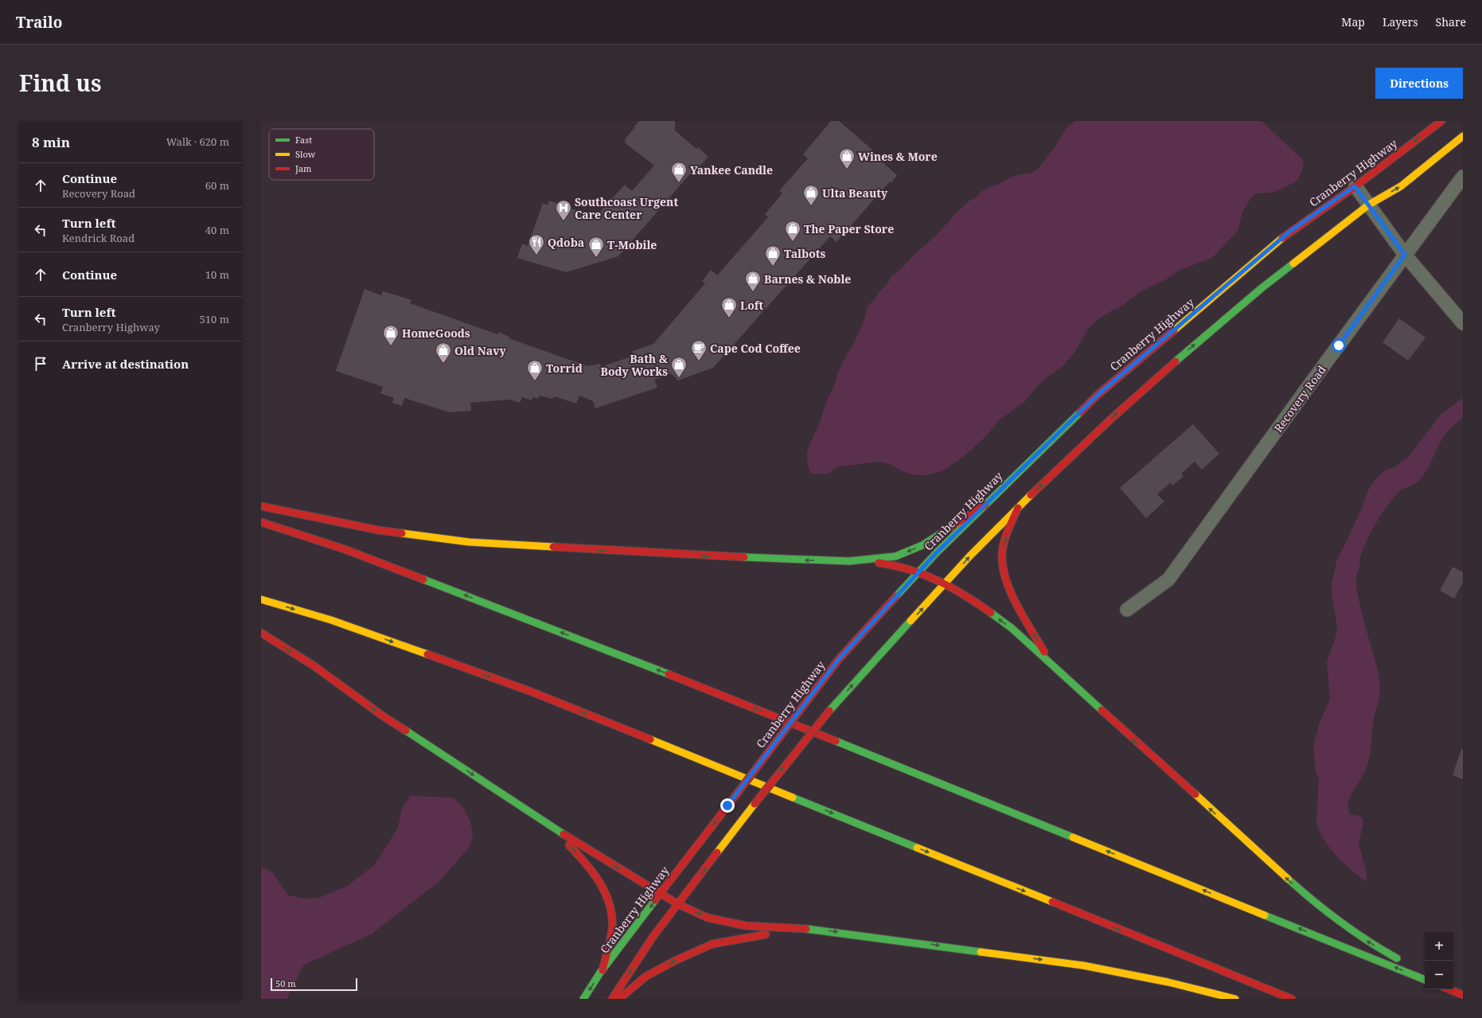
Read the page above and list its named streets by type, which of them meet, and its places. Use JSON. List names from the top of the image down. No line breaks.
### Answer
{"streets":{"main road":["Cranberry Highway"],"street":["Recovery Road"]},"places":{"shop":["Wines & More","Yankee Candle","Ulta Beauty","The Paper Store","T-Mobile","Talbots","Barnes & Noble","Loft","HomeGoods","Old Navy","Bath & Body Works","Torrid"],"hospital":["Southcoast Urgent Care Center"],"restaurant":["Qdoba"],"cafe":["Cape Cod Coffee"]},"legend":["Fast","Slow","Jam"],"scale_bar":"50 m","page":{"header":"Trailo","nav":["Map","Layers","Share"],"title":"Find us","buttons":"Directions","heading":["8 min","Walk · 620 m"],"list":[["Continue","Recovery Road","60 m"],["Turn left","Kendrick Road","40 m"],["Continue","10 m"],["Turn left","Cranberry Highway","510 m"],"Arrive at destination"],"map_buttons":["+","−"],"scale":"50 m"}}
